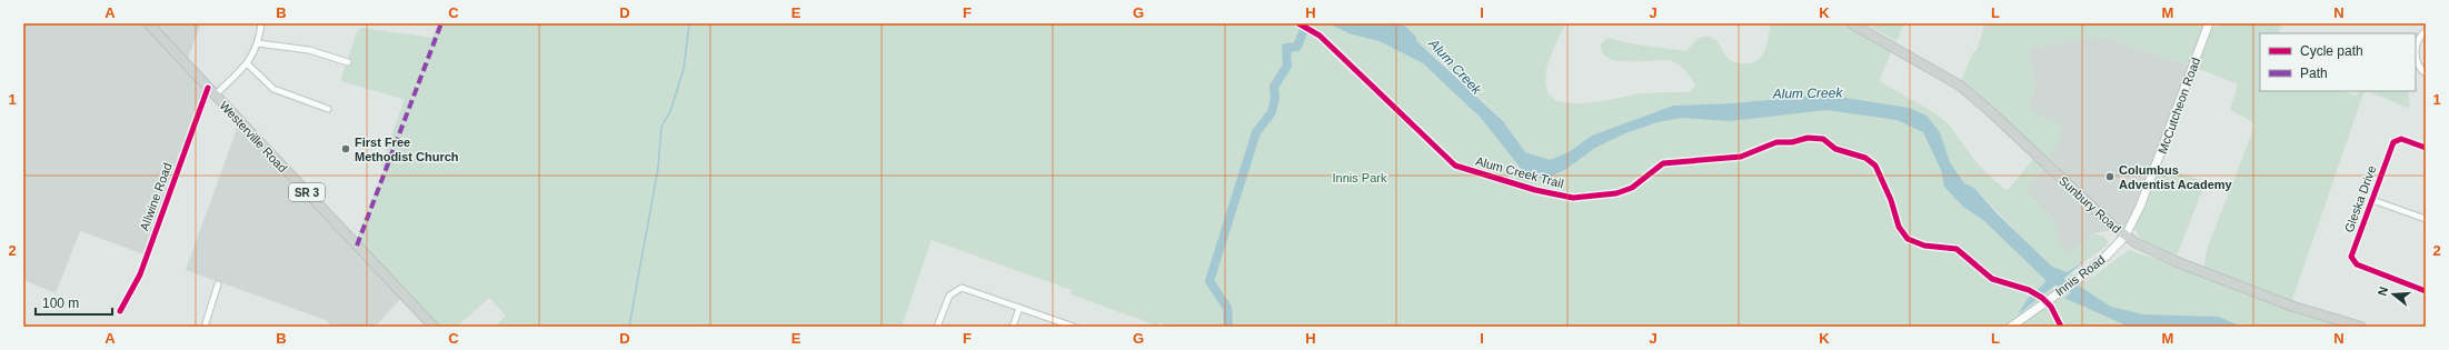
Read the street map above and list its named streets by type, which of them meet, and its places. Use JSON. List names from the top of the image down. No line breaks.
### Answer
{"streets":{"main road":["McCutcheon Road","Westerville Road","SR 3","Sunbury Road","Innis Road"],"street":["Allwine Road","Gleska Drive"],"cycle path":["Alum Creek Trail"]},"crossings":[["McCutcheon Road","Sunbury Road"],["McCutcheon Road","Innis Road"],["Westerville Road","Allwine Road"],["Sunbury Road","Innis Road"]],"water":["Alum Creek"],"parks":["Innis Park"],"places":["First Free Methodist Church","Columbus Adventist Academy"],"legend":["Cycle path","Path"],"scale_bar":"100 m","north":"left","grid":{"columns":["A","B","C","D","E","F","G","H","I","J","K","L","M","N"],"rows":["1","2"]}}
